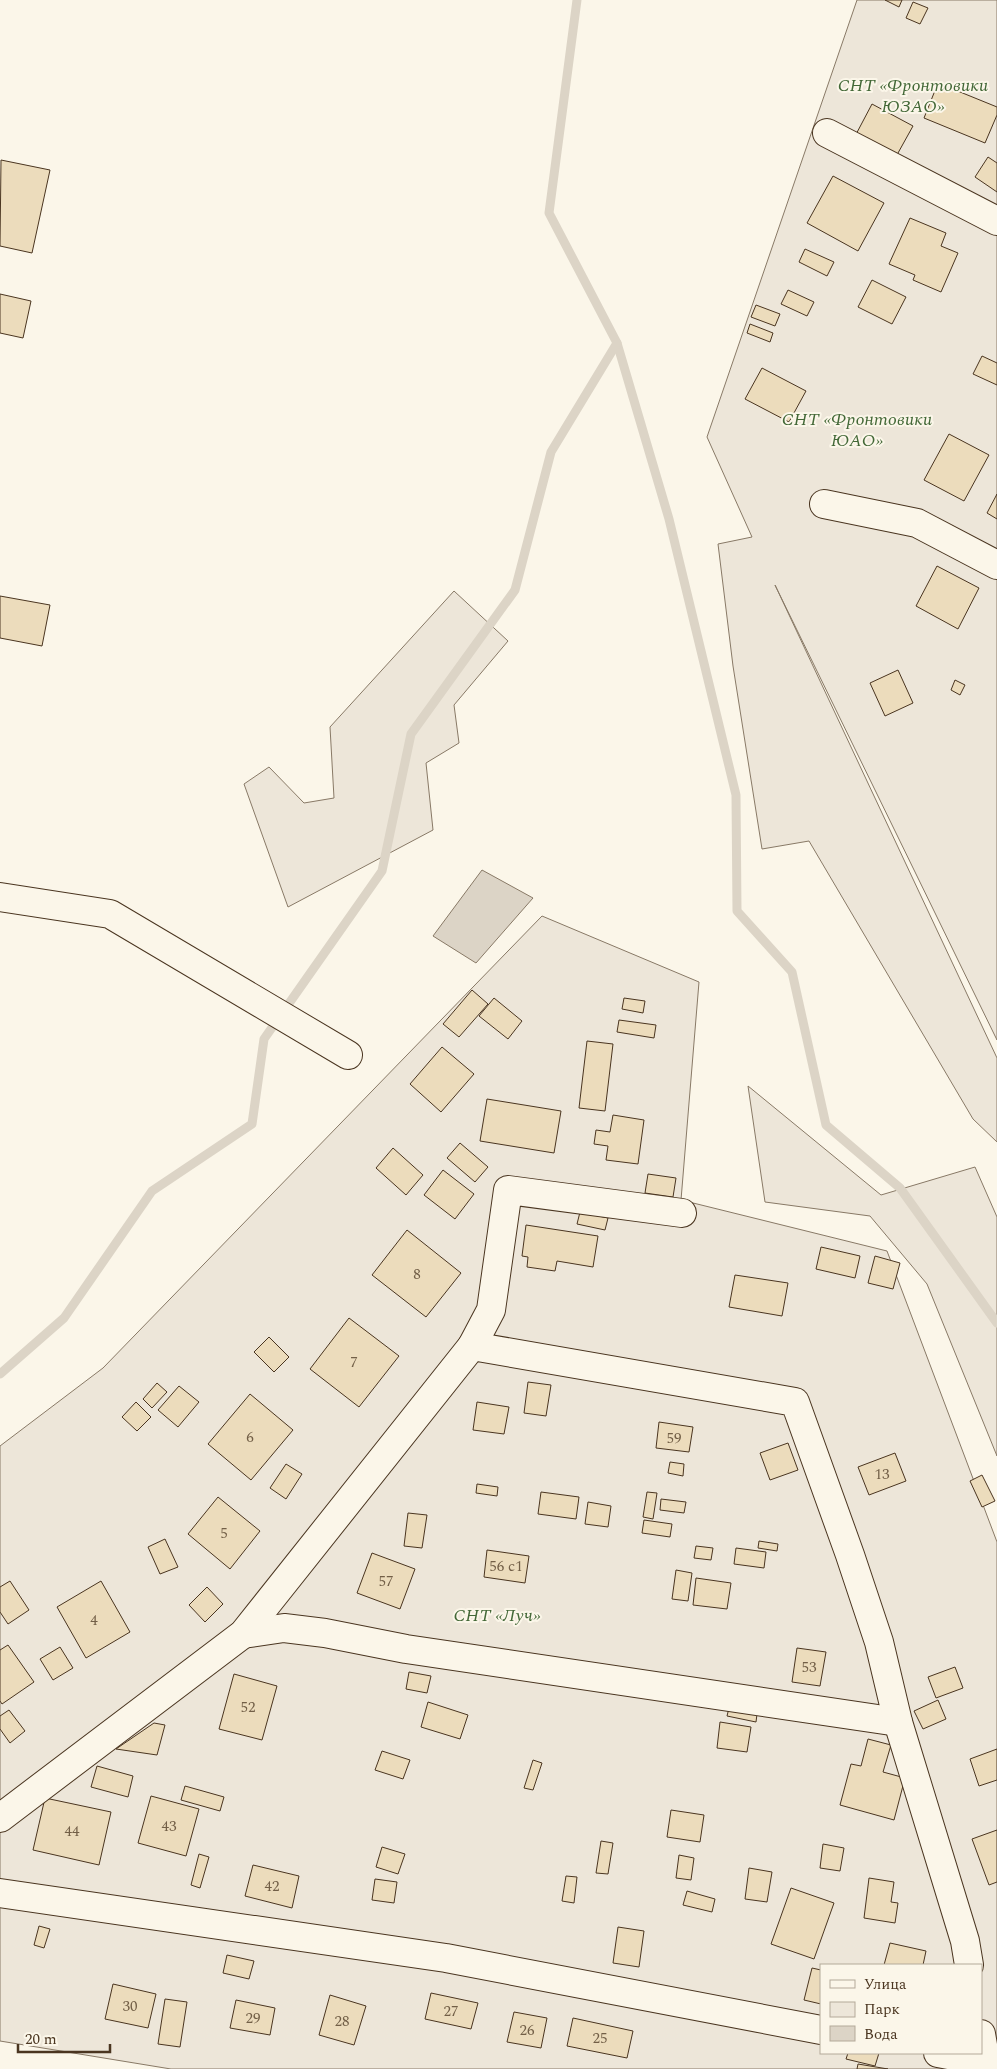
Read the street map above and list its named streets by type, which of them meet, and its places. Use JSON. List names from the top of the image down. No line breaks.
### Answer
{"parks":["СНТ «Фронтовики ЮЗАО»","СНТ «Фронтовики ЮАО»","СНТ «Луч»"],"house_numbers":["8","7","6","59","13","5","56 с1","57","4","53","52","43","44","42","30","27","29","28","26","25"],"legend":["Улица","Парк","Вода"],"scale_bar":"20 m"}
